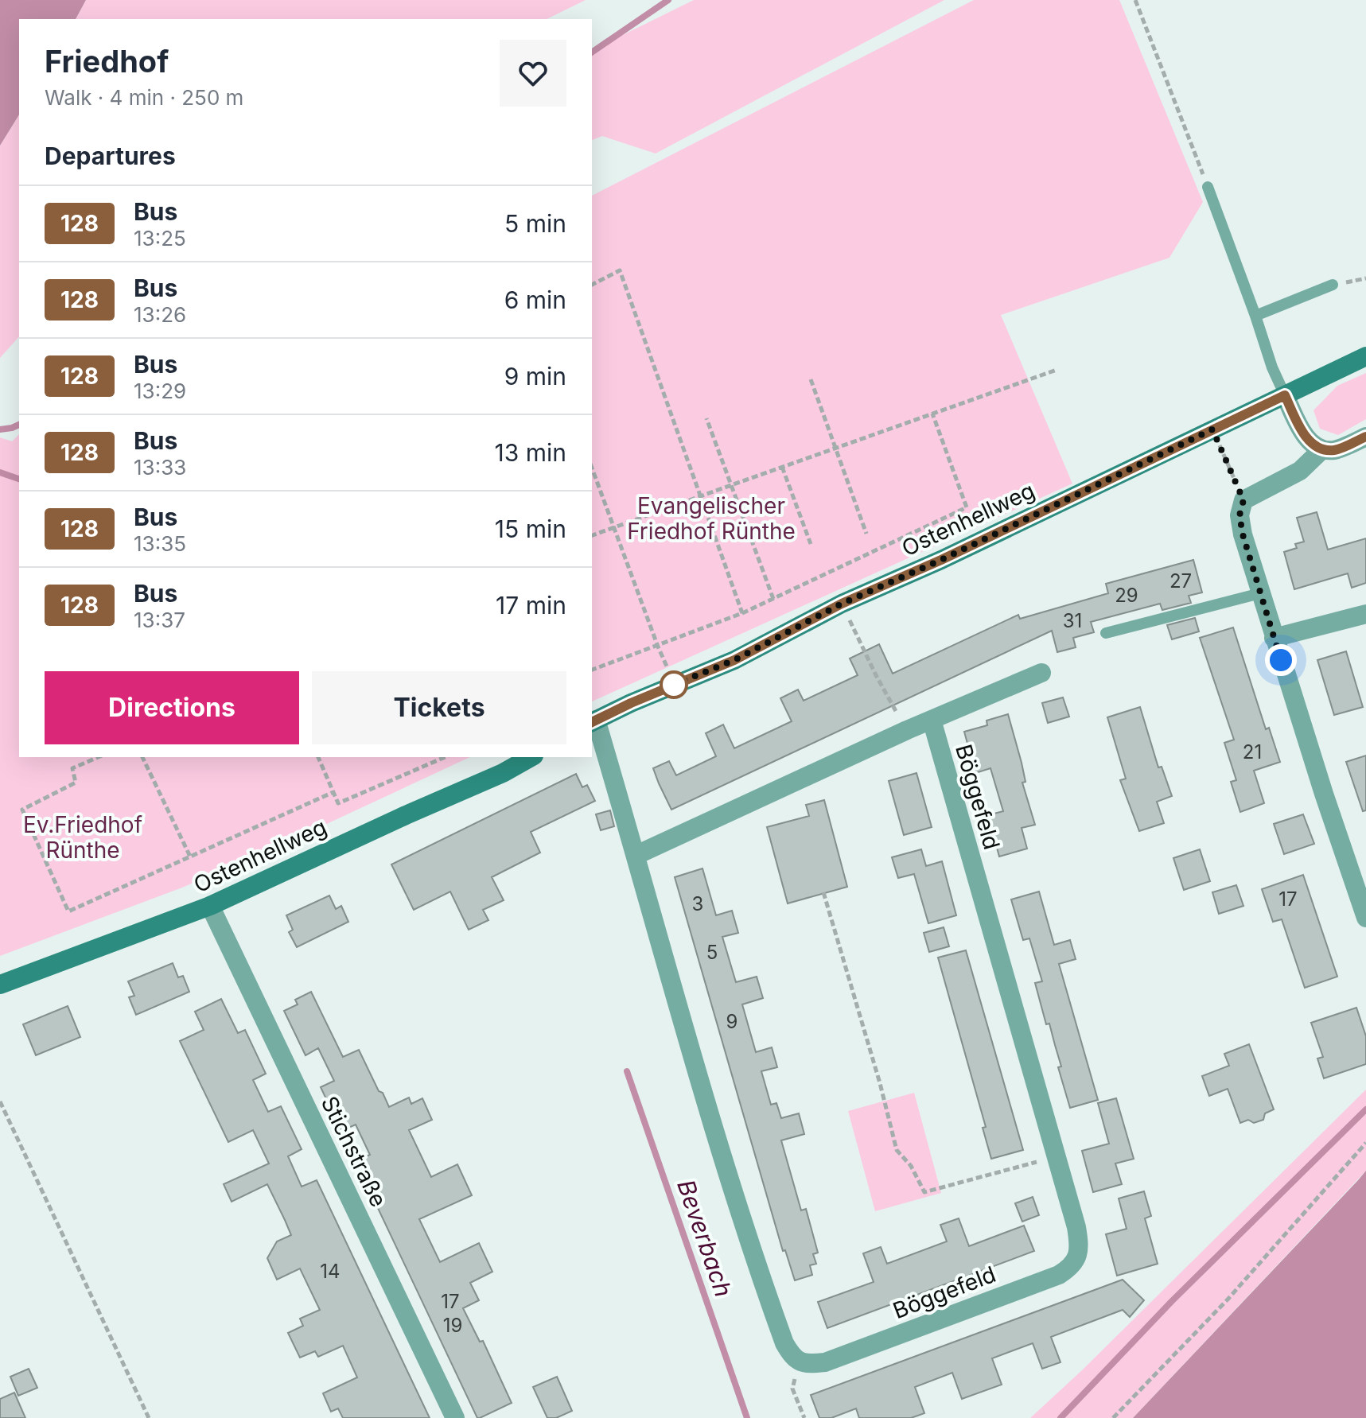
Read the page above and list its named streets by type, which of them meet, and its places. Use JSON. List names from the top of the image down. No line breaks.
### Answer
{"streets":{"main road":["Ostenhellweg"],"street":["Böggefeld","Stichstraße"]},"crossings":[["Ostenhellweg","Stichstraße"]],"water":["Beverbach"],"parks":["Evangelischer Friedhof Rünthe","Ev.Friedhof Rünthe"],"lines":["bus line 128"],"house_numbers":["27","29","31","21","17","3","5","9","14","17","19"],"page":{"heading":[["Friedhof","Walk · 4 min · 250 m"],"Departures"],"list":[{"mark":"128","name":"Bus","note":"13:25","value":"5 min"},{"mark":"128","name":"Bus","note":"13:26","value":"6 min"},{"mark":"128","name":"Bus","note":"13:29","value":"9 min"},{"mark":"128","name":"Bus","note":"13:33","value":"13 min"},{"mark":"128","name":"Bus","note":"13:35","value":"15 min"},{"mark":"128","name":"Bus","note":"13:37","value":"17 min"}],"buttons":["Directions","Tickets"]}}
